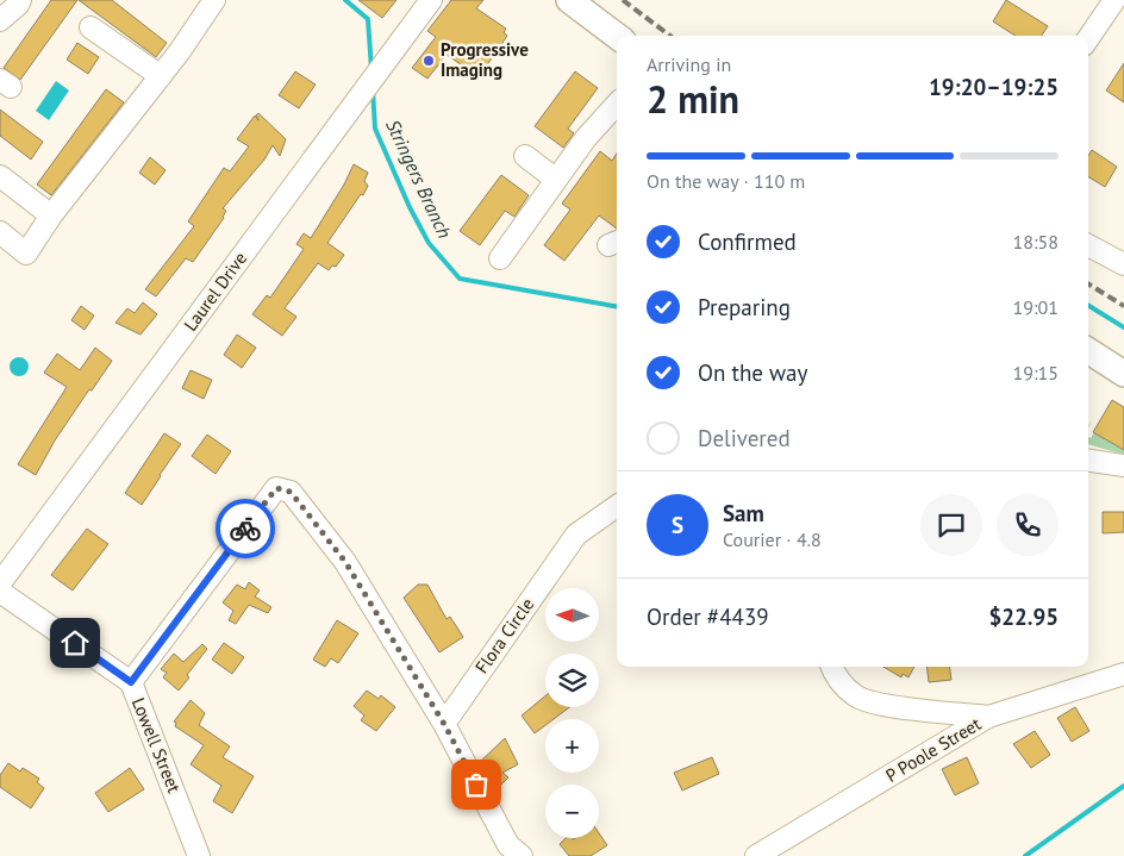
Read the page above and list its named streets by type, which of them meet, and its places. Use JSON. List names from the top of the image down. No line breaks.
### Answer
{"streets":{"street":["Laurel Drive","Flora Circle","Lowell Street","P Poole Street"]},"water":["Stringers Branch"],"places":["Progressive Imaging"],"north":"left","page":{"heading":["2 min","Arriving in","19:20–19:25"],"panel":["Sam","Courier · 4.8","Order #4439","$22.95"],"bar":"On the way · 110 m","list":[["Confirmed","18:58"],["Preparing","19:01"],["On the way","19:15"],"Delivered"],"round":"S","map_buttons":["+","−"]}}
